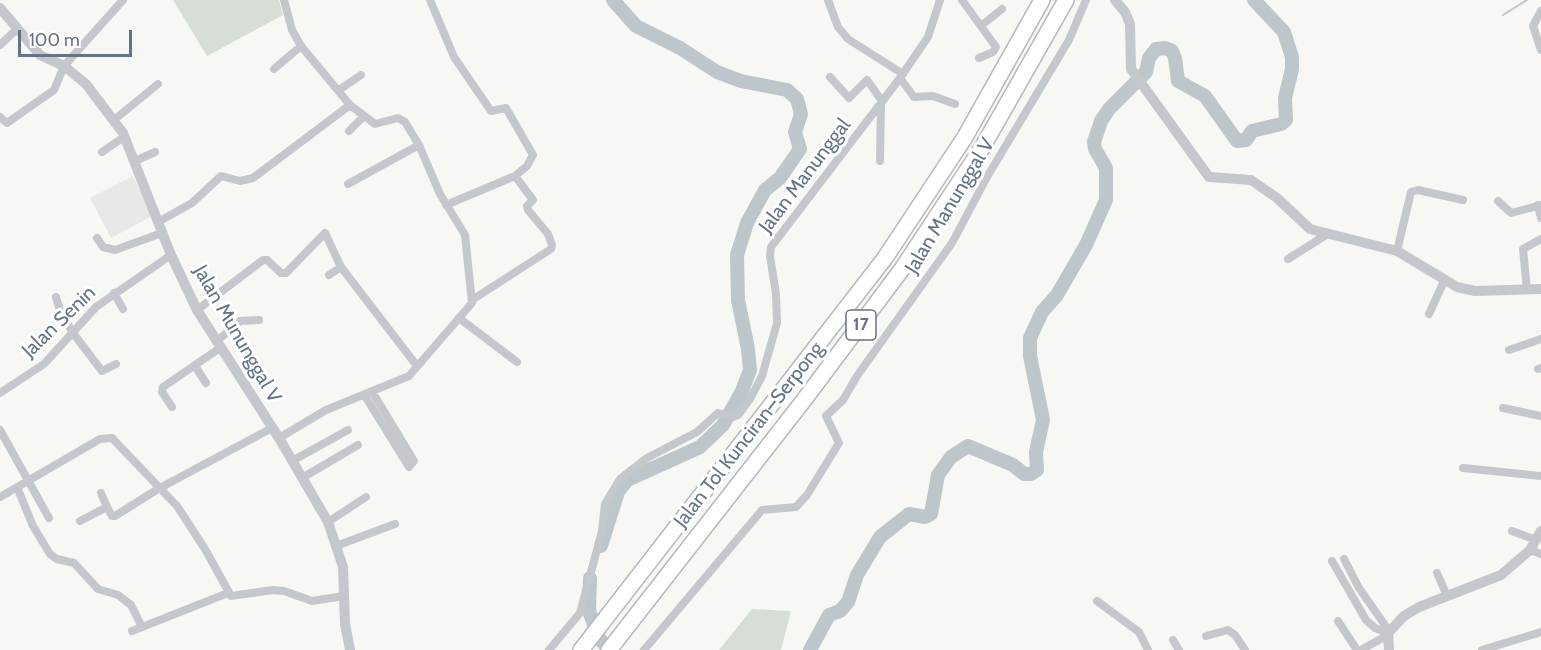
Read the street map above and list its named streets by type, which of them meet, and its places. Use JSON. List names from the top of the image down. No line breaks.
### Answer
{"streets":{"highway":["17","Jalan Tol Kunciran–Serpong"],"street":["Jalan Manunggal","Jalan Manunggal V","Jalan Senin","Jalan Mununggal V"]},"crossings":[["Jalan Senin","Jalan Mununggal V"]],"scale_bar":"100 m"}
